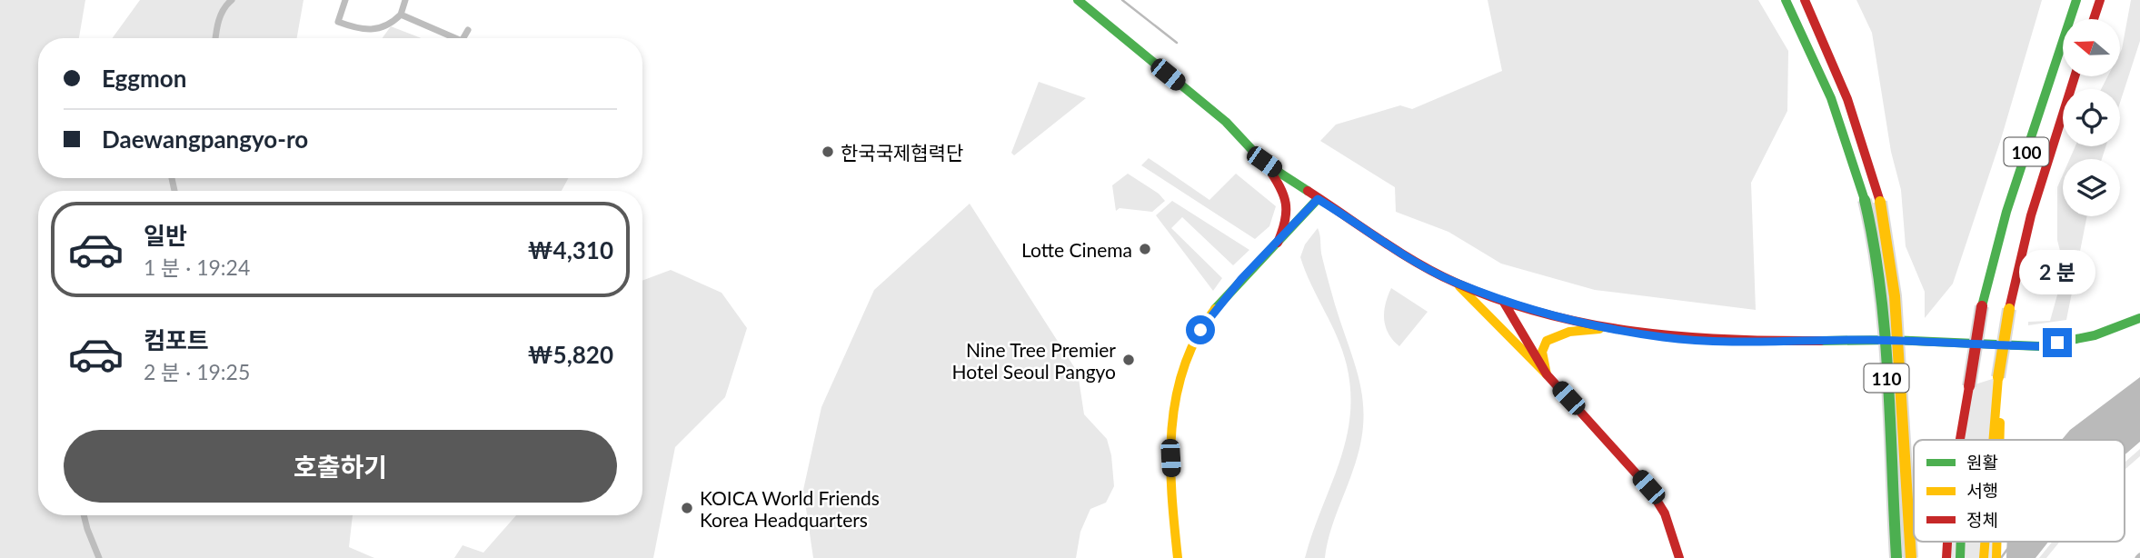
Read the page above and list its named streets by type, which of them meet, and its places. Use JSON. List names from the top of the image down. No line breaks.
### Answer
{"streets":{"main road":["100","110"]},"places":["한국국제협력단","Lotte Cinema","Nine Tree Premier Hotel Seoul Pangyo","KOICA World Friends Korea Headquarters"],"legend":["원활","서행","정체"],"north":"left","page":{"banner":["Eggmon","Daewangpangyo-ro"],"list":[{"name":"일반","note":"1 분 · 19:24","value":"₩4,310"},{"name":"컴포트","note":"2 분 · 19:25","value":"₩5,820"}],"bubble":"2 분","buttons":"호출하기"}}
